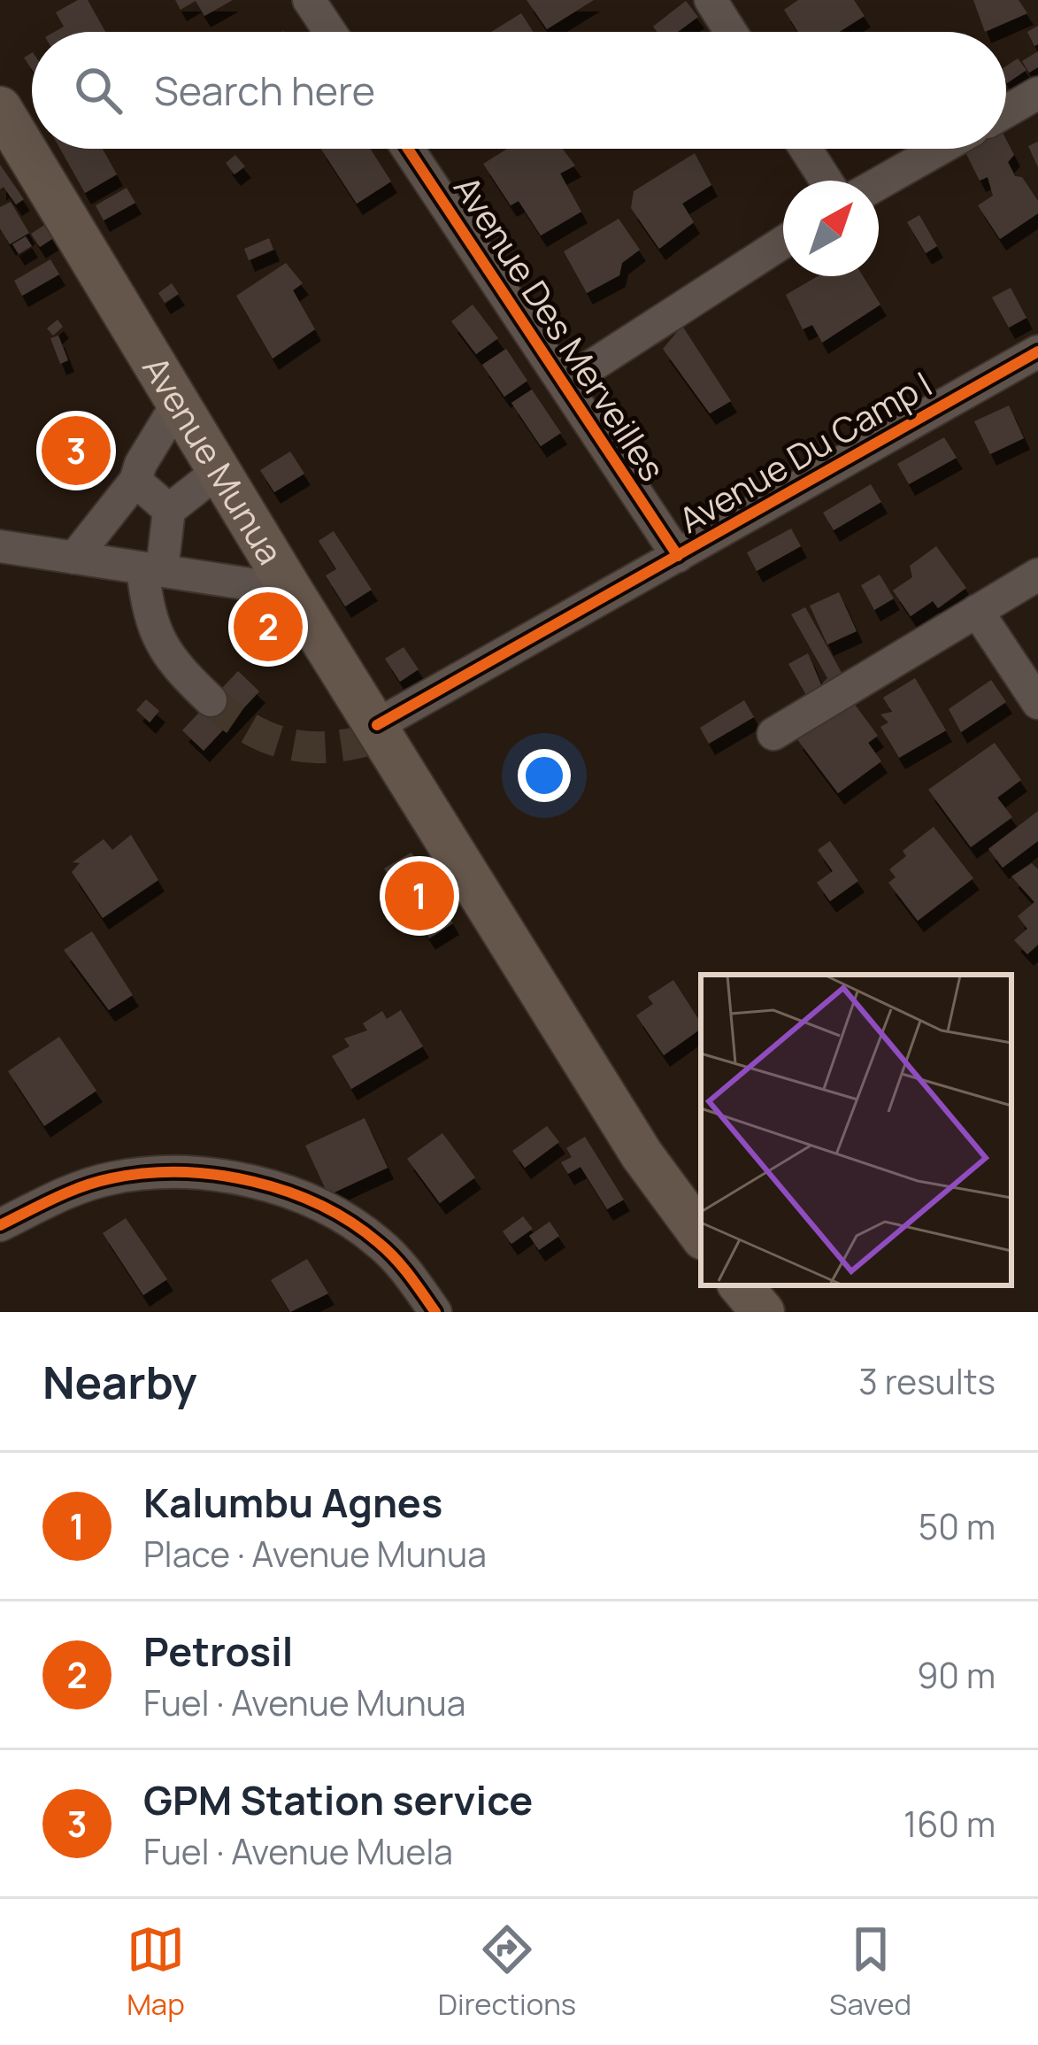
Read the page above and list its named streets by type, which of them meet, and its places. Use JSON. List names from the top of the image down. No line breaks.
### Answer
{"streets":{"main road":["Avenue Munua"],"street":["Avenue Des Merveilles","Avenue Du Camp I"]},"crossings":[["Avenue Des Merveilles","Avenue Du Camp I"],["Avenue Du Camp I","Avenue Munua"]],"north":"top right","page":{"search":"Search here","pins":["3","2","1"],"heading":["Nearby","3 results"],"list":[{"mark":"1","name":"Kalumbu Agnes","note":"Place · Avenue Munua","value":"50 m"},{"mark":"2","name":"Petrosil","note":"Fuel · Avenue Munua","value":"90 m"},{"mark":"3","name":"GPM Station service","note":"Fuel · Avenue Muela","value":"160 m"}],"nav":["Map","Directions","Saved"]}}
